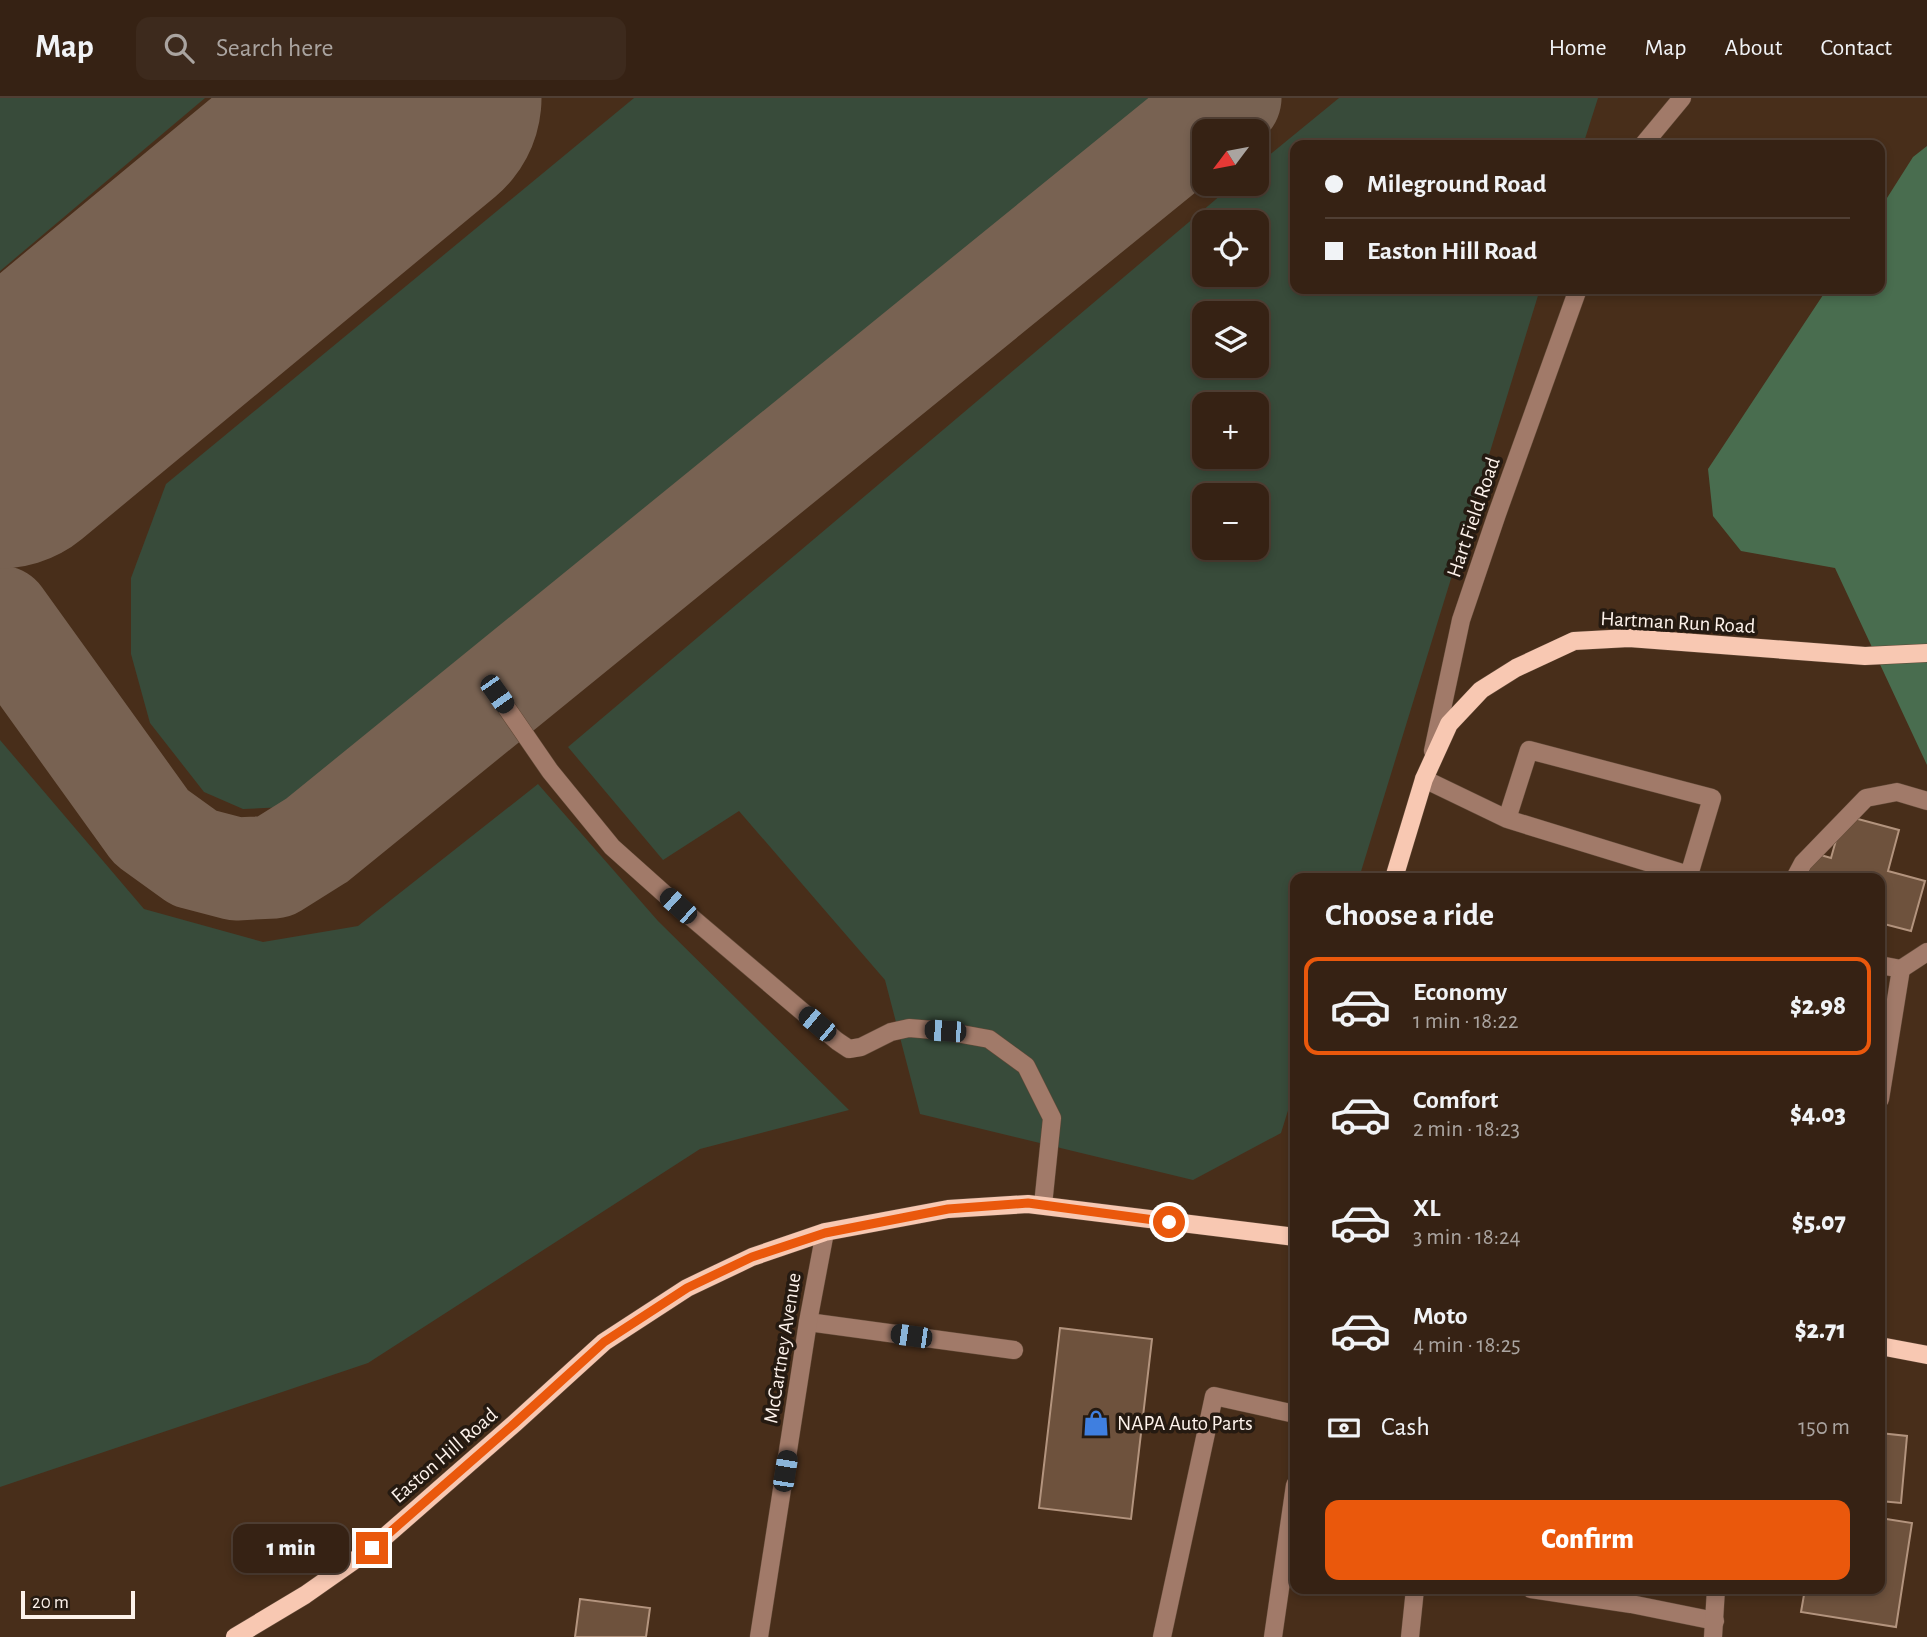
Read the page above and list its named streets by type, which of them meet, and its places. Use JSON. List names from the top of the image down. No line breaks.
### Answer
{"streets":{"main road":["Hartman Run Road","Easton Hill Road"],"street":["Hart Field Road","McCartney Avenue"]},"crossings":[["Hart Field Road","Hartman Run Road"],["McCartney Avenue","Easton Hill Road"]],"places":{"shop":["NAPA Auto Parts"]},"scale_bar":"20 m","north":"bottom left","page":{"header":"Map","search":"Search here","nav":["Home","Map","About","Contact"],"map_buttons":["+","−"],"banner":["Mileground Road","Easton Hill Road"],"heading":"Choose a ride","list":[{"name":"Economy","note":"1 min · 18:22","value":"$2.98"},{"name":"Comfort","note":"2 min · 18:23","value":"$4.03"},{"name":"XL","note":"3 min · 18:24","value":"$5.07"},{"name":"Moto","note":"4 min · 18:25","value":"$2.71"}],"pay":["Cash","150 m"],"buttons":"Confirm","bubble":"1 min","scale":"20 m"}}
